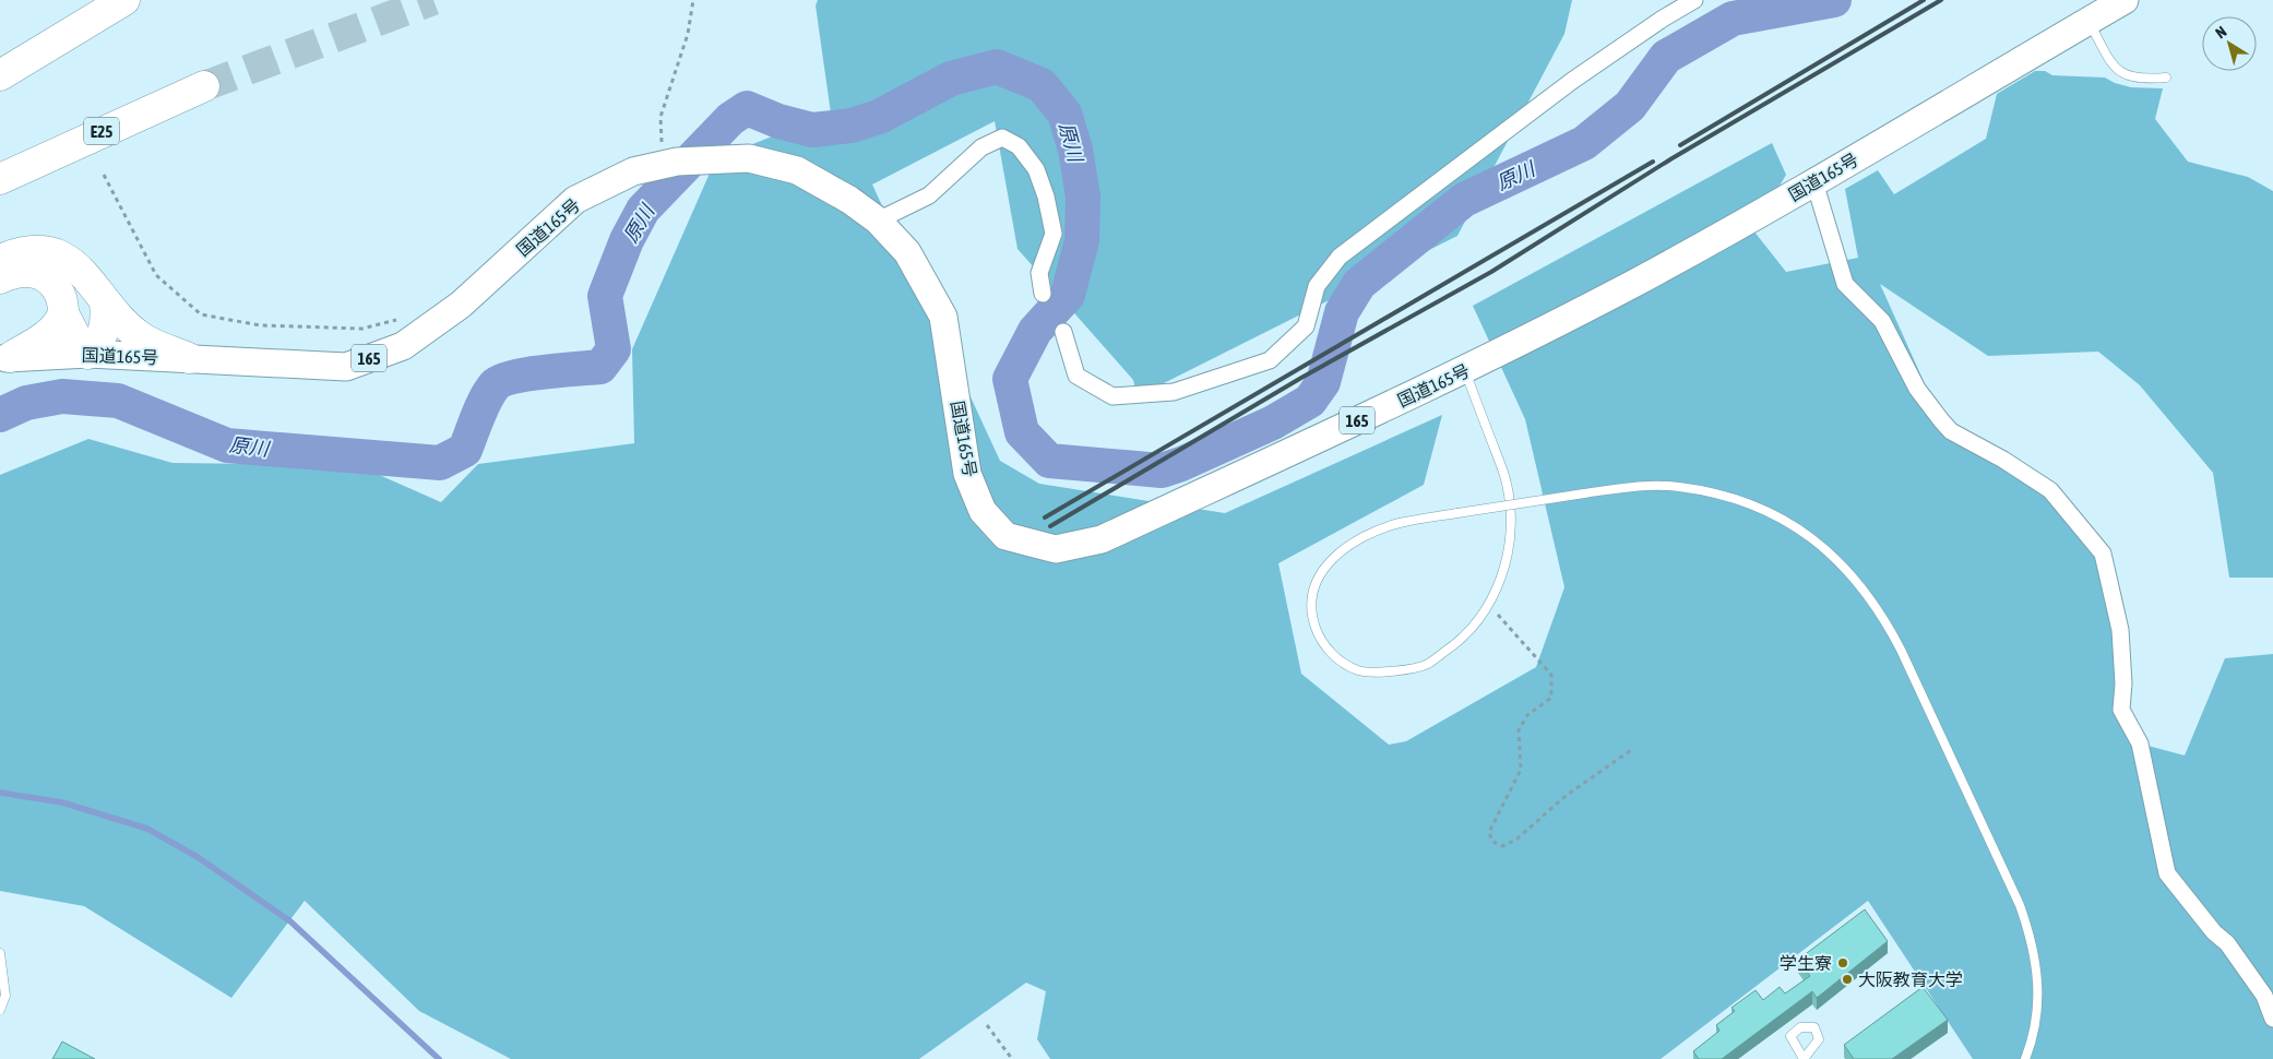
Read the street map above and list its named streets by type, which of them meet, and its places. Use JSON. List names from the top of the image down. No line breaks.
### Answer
{"streets":{"highway":["E25","国道165号","165"]},"water":["原川"],"places":["学生寮","大阪教育大学"],"north":"top left"}
